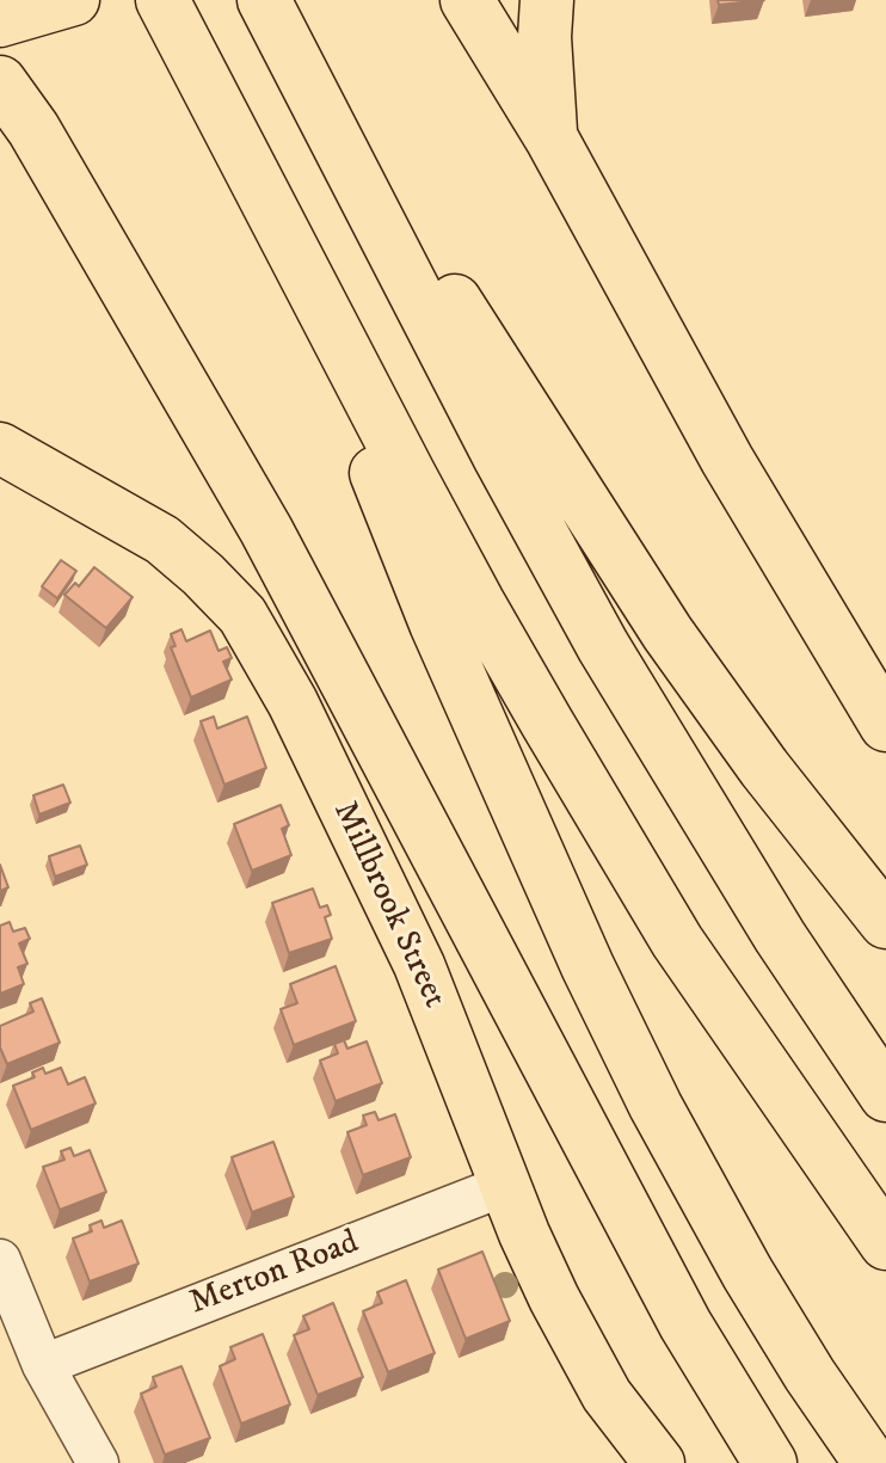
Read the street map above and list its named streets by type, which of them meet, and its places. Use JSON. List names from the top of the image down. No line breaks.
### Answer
{"streets":{"main road":["Millbrook Street"],"street":["Merton Road"]},"crossings":[["Millbrook Street","Merton Road"]]}
